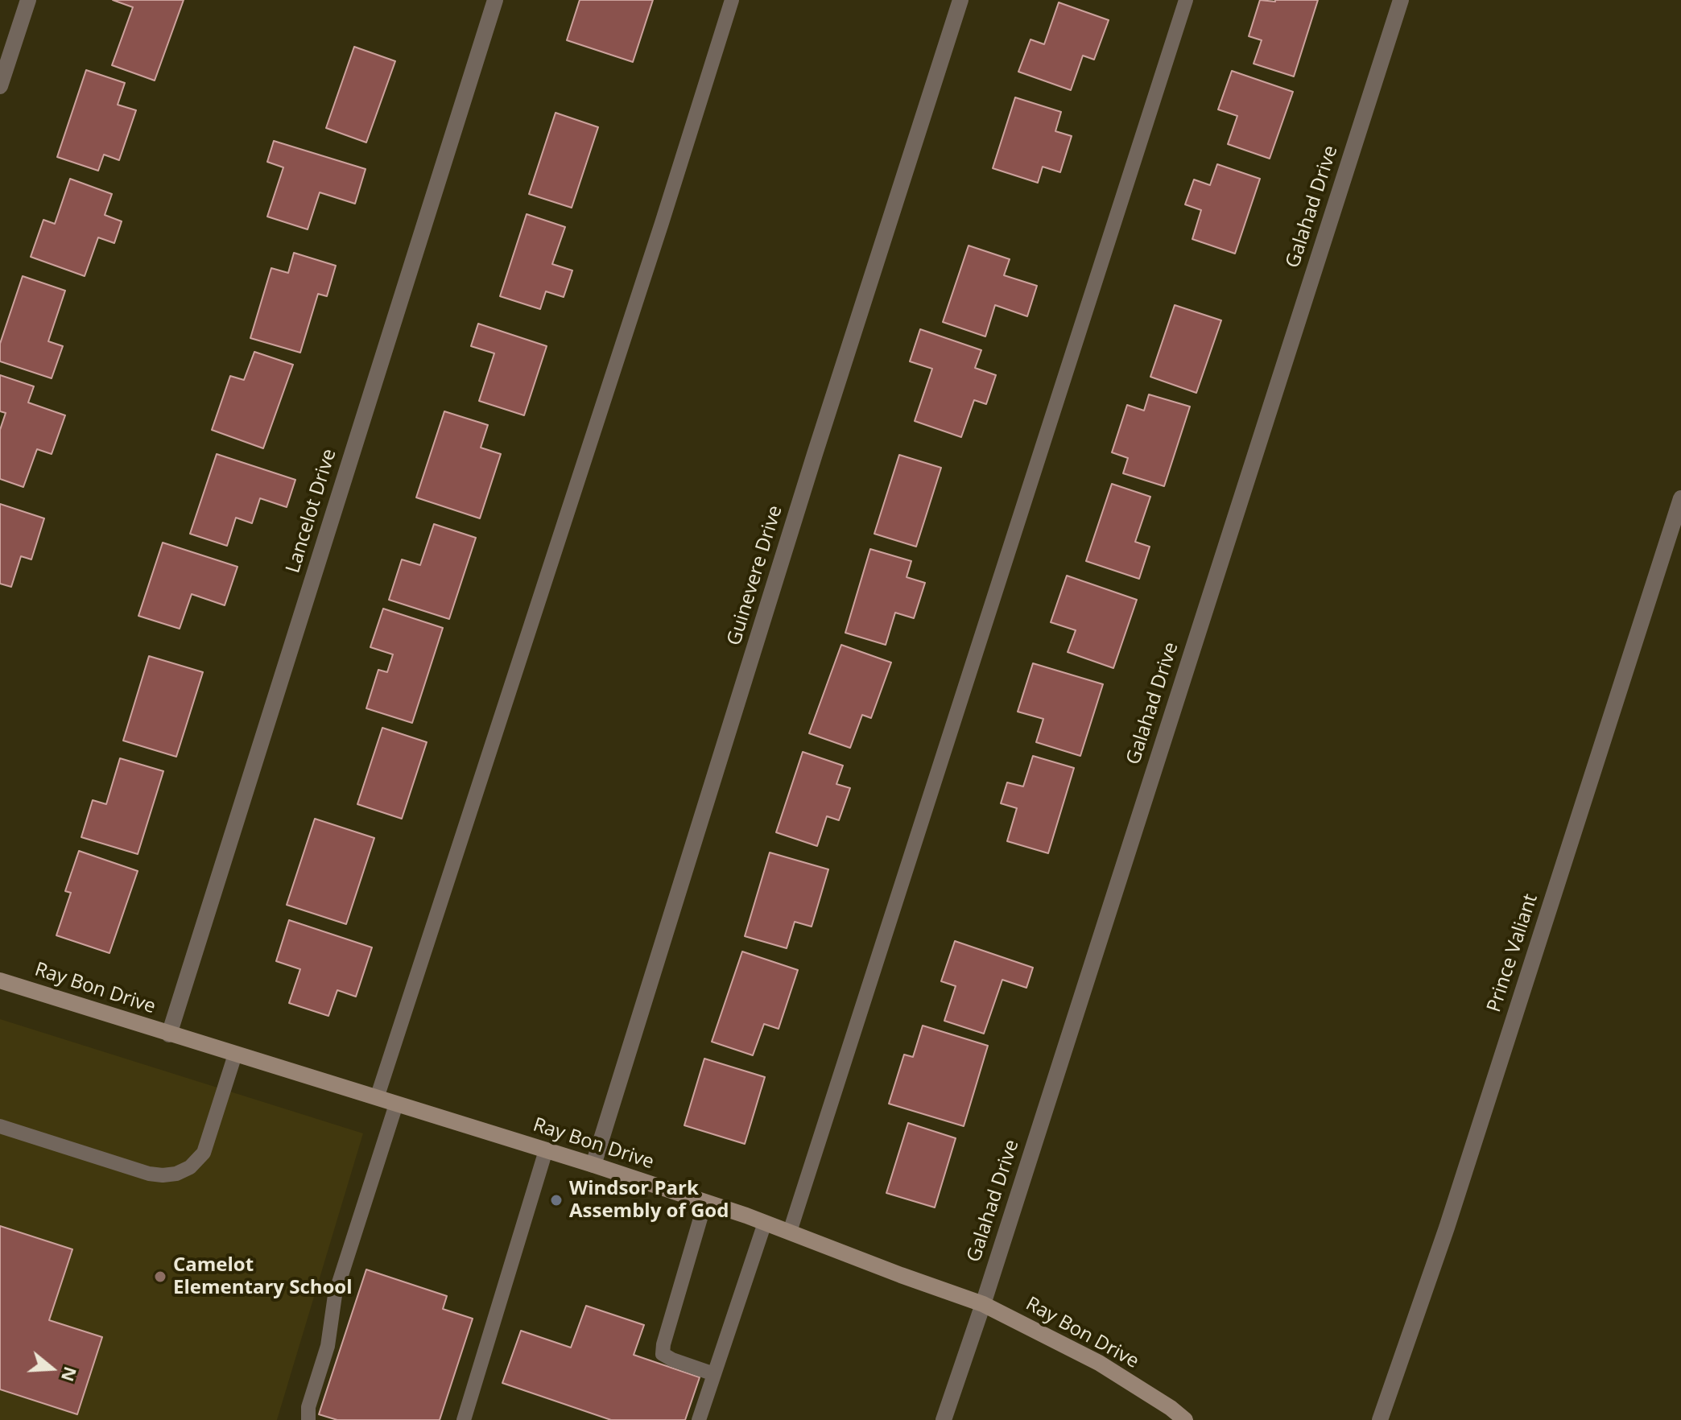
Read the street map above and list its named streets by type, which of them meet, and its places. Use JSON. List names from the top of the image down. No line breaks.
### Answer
{"streets":{"street":["Galahad Drive","Lancelot Drive","Guinevere Drive","Prince Valiant","Ray Bon Drive"]},"crossings":[["Galahad Drive","Ray Bon Drive"],["Lancelot Drive","Ray Bon Drive"],["Guinevere Drive","Ray Bon Drive"]],"places":["Windsor Park Assembly of God","Camelot Elementary School"],"north":"right"}
